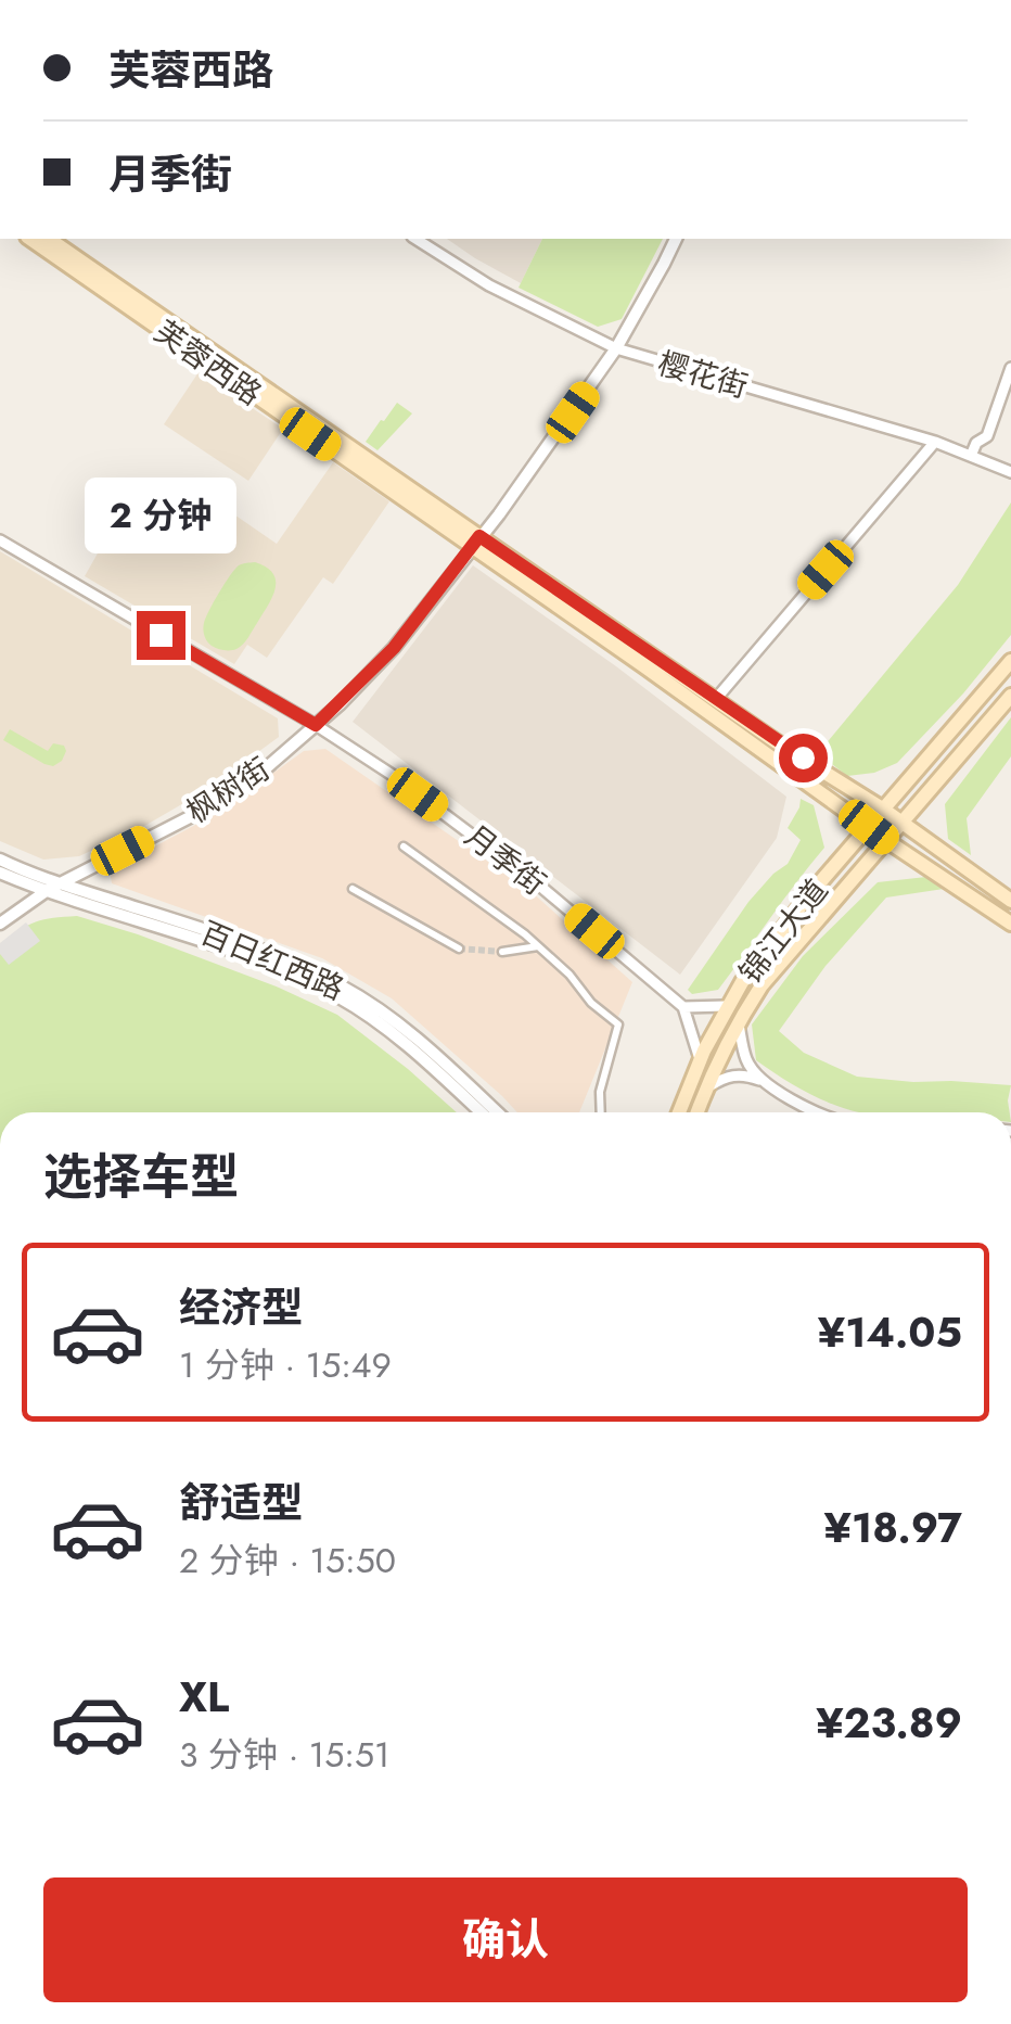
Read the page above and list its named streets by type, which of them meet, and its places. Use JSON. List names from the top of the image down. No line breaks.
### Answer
{"streets":{"main road":["芙蓉西路","锦江大道"],"street":["樱花街","枫树街","月季街","百日红西路"]},"crossings":[["芙蓉西路","枫树街"],["芙蓉西路","锦江大道"],["樱花街","枫树街"],["枫树街","月季街"],["枫树街","百日红西路"]],"page":{"banner":["芙蓉西路","月季街"],"bubble":"2 分钟","heading":"选择车型","list":[{"name":"经济型","note":"1 分钟 · 15:49","value":"¥14.05"},{"name":"舒适型","note":"2 分钟 · 15:50","value":"¥18.97"},{"name":"XL","note":"3 分钟 · 15:51","value":"¥23.89"}],"buttons":"确认"}}
